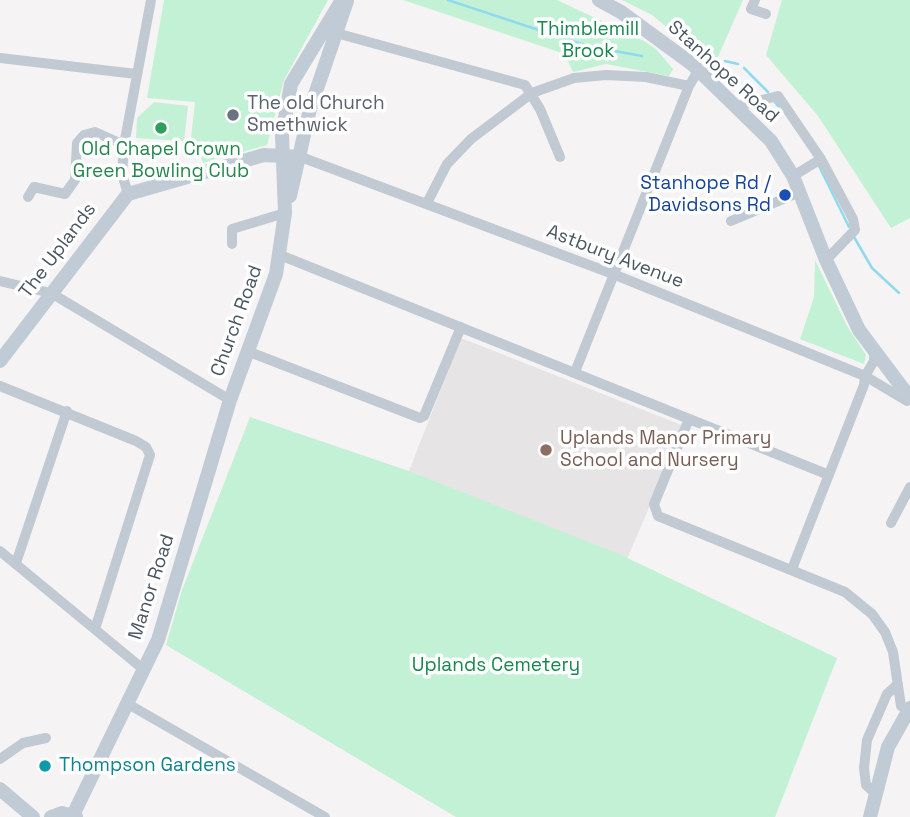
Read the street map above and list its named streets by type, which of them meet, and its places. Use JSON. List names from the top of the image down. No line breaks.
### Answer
{"streets":{"street":["Stanhope Road","The Uplands","Astbury Avenue","Church Road","Manor Road"]},"crossings":[["Stanhope Road","Astbury Avenue"],["Astbury Avenue","Church Road"],["Church Road","Manor Road"]],"parks":["Thimblemill Brook","Uplands Cemetery"],"places":["The old Church Smethwick","Old Chapel Crown Green Bowling Club","Stanhope Rd / Davidsons Rd","Uplands Manor Primary School and Nursery","Thompson Gardens"]}
